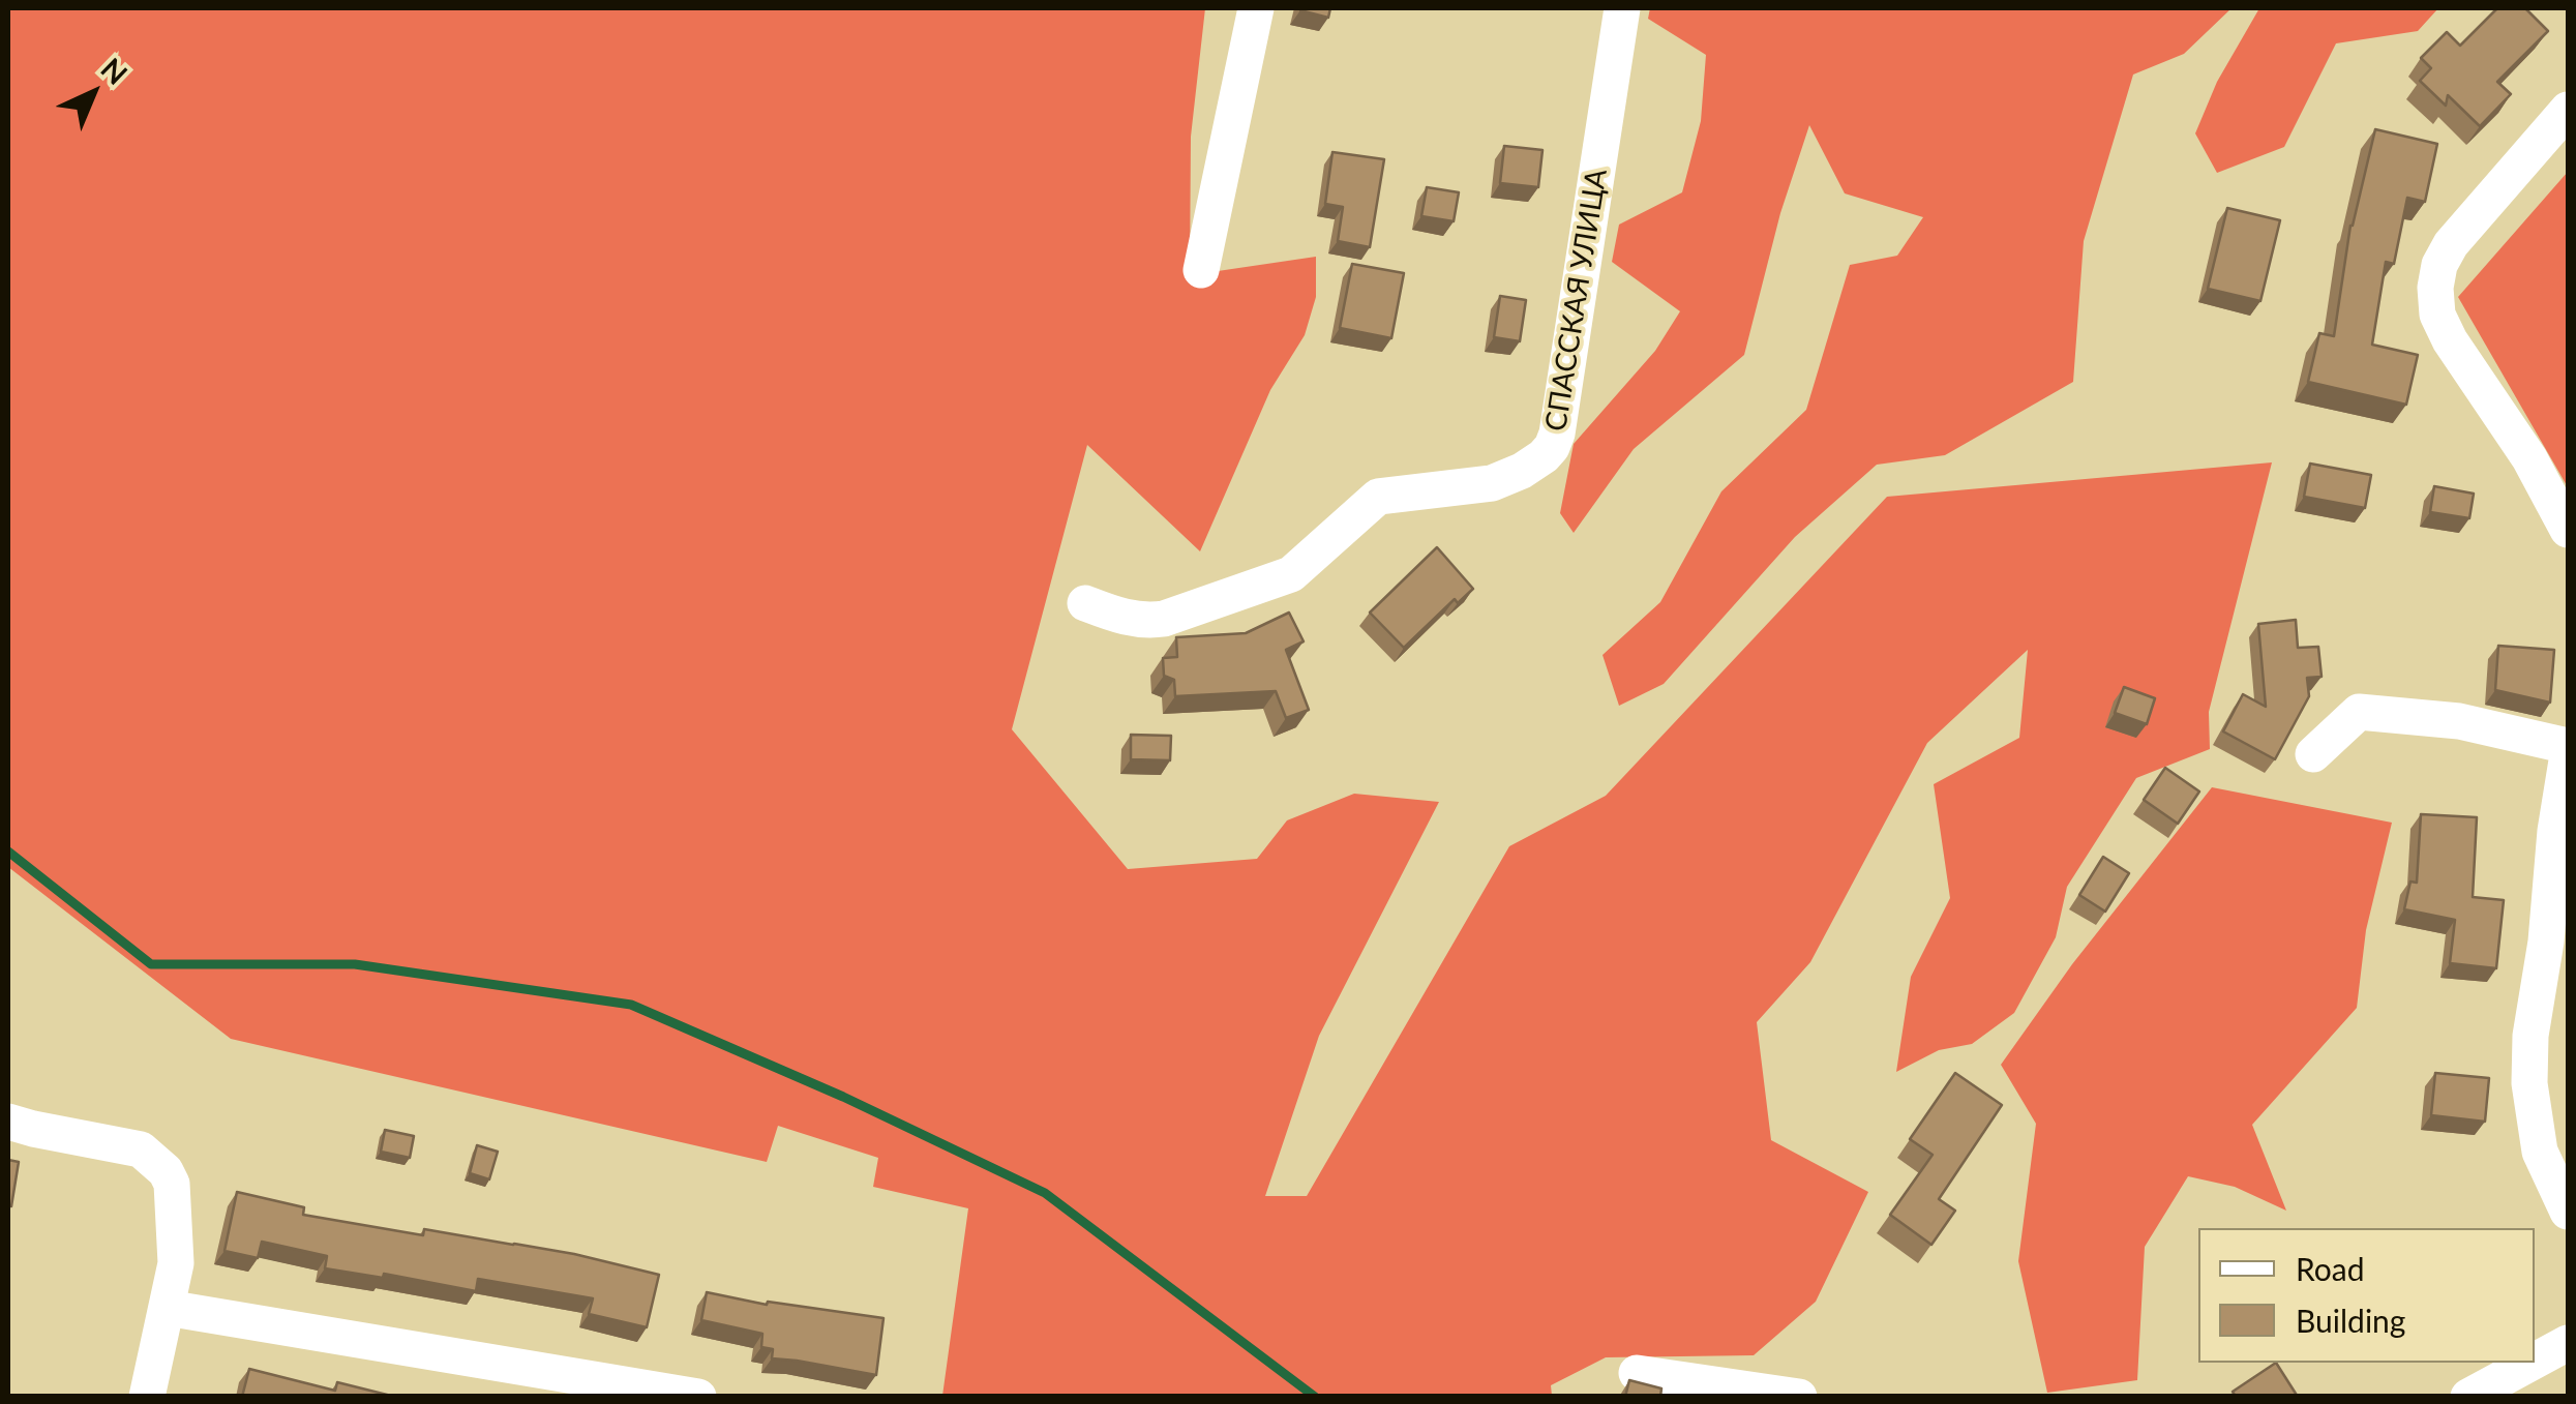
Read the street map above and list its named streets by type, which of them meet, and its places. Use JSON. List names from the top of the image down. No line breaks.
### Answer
{"streets":{"street":["СПАССКАЯ УЛИЦА"]},"legend":["Road","Building"],"north":"top right"}
